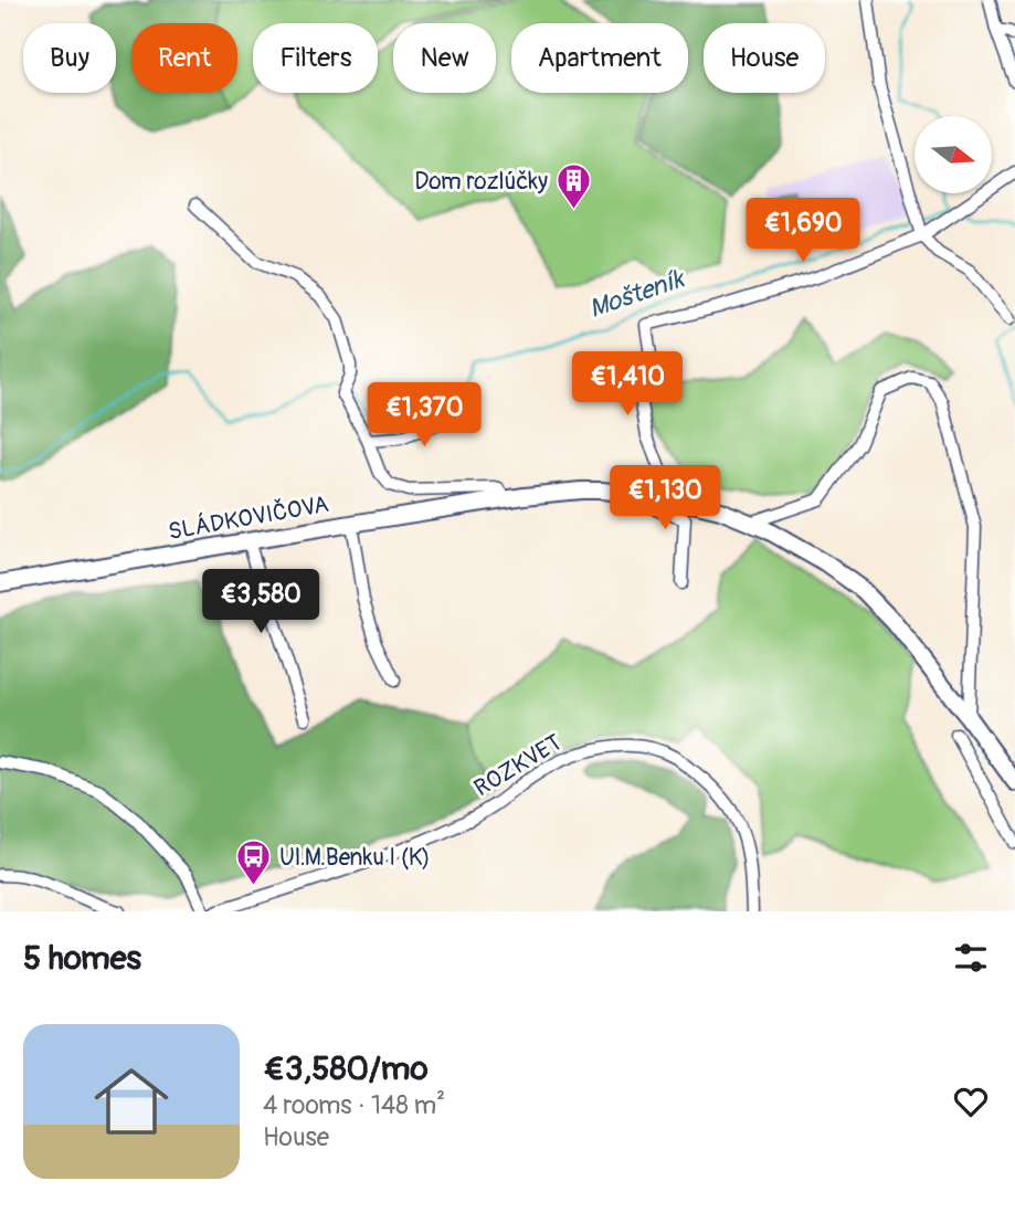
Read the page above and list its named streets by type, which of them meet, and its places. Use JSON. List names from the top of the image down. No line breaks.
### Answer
{"streets":{"main road":["SLÁDKOVIČOVA"],"street":["ROZKVET"]},"water":["Mošteník"],"places":{"building":["Dom rozlúčky"],"bus stop":["Ul.M.Benku I (K)"]},"north":"right","page":{"chip":["Buy","Rent","Filters","New","Apartment","House"],"price":["€1,690","€1,410","€1,370","€1,130","€3,580"],"heading":"5 homes","list":[{"name":"€3,580/mo","note":"4 rooms · 148 m² · House"}]}}
